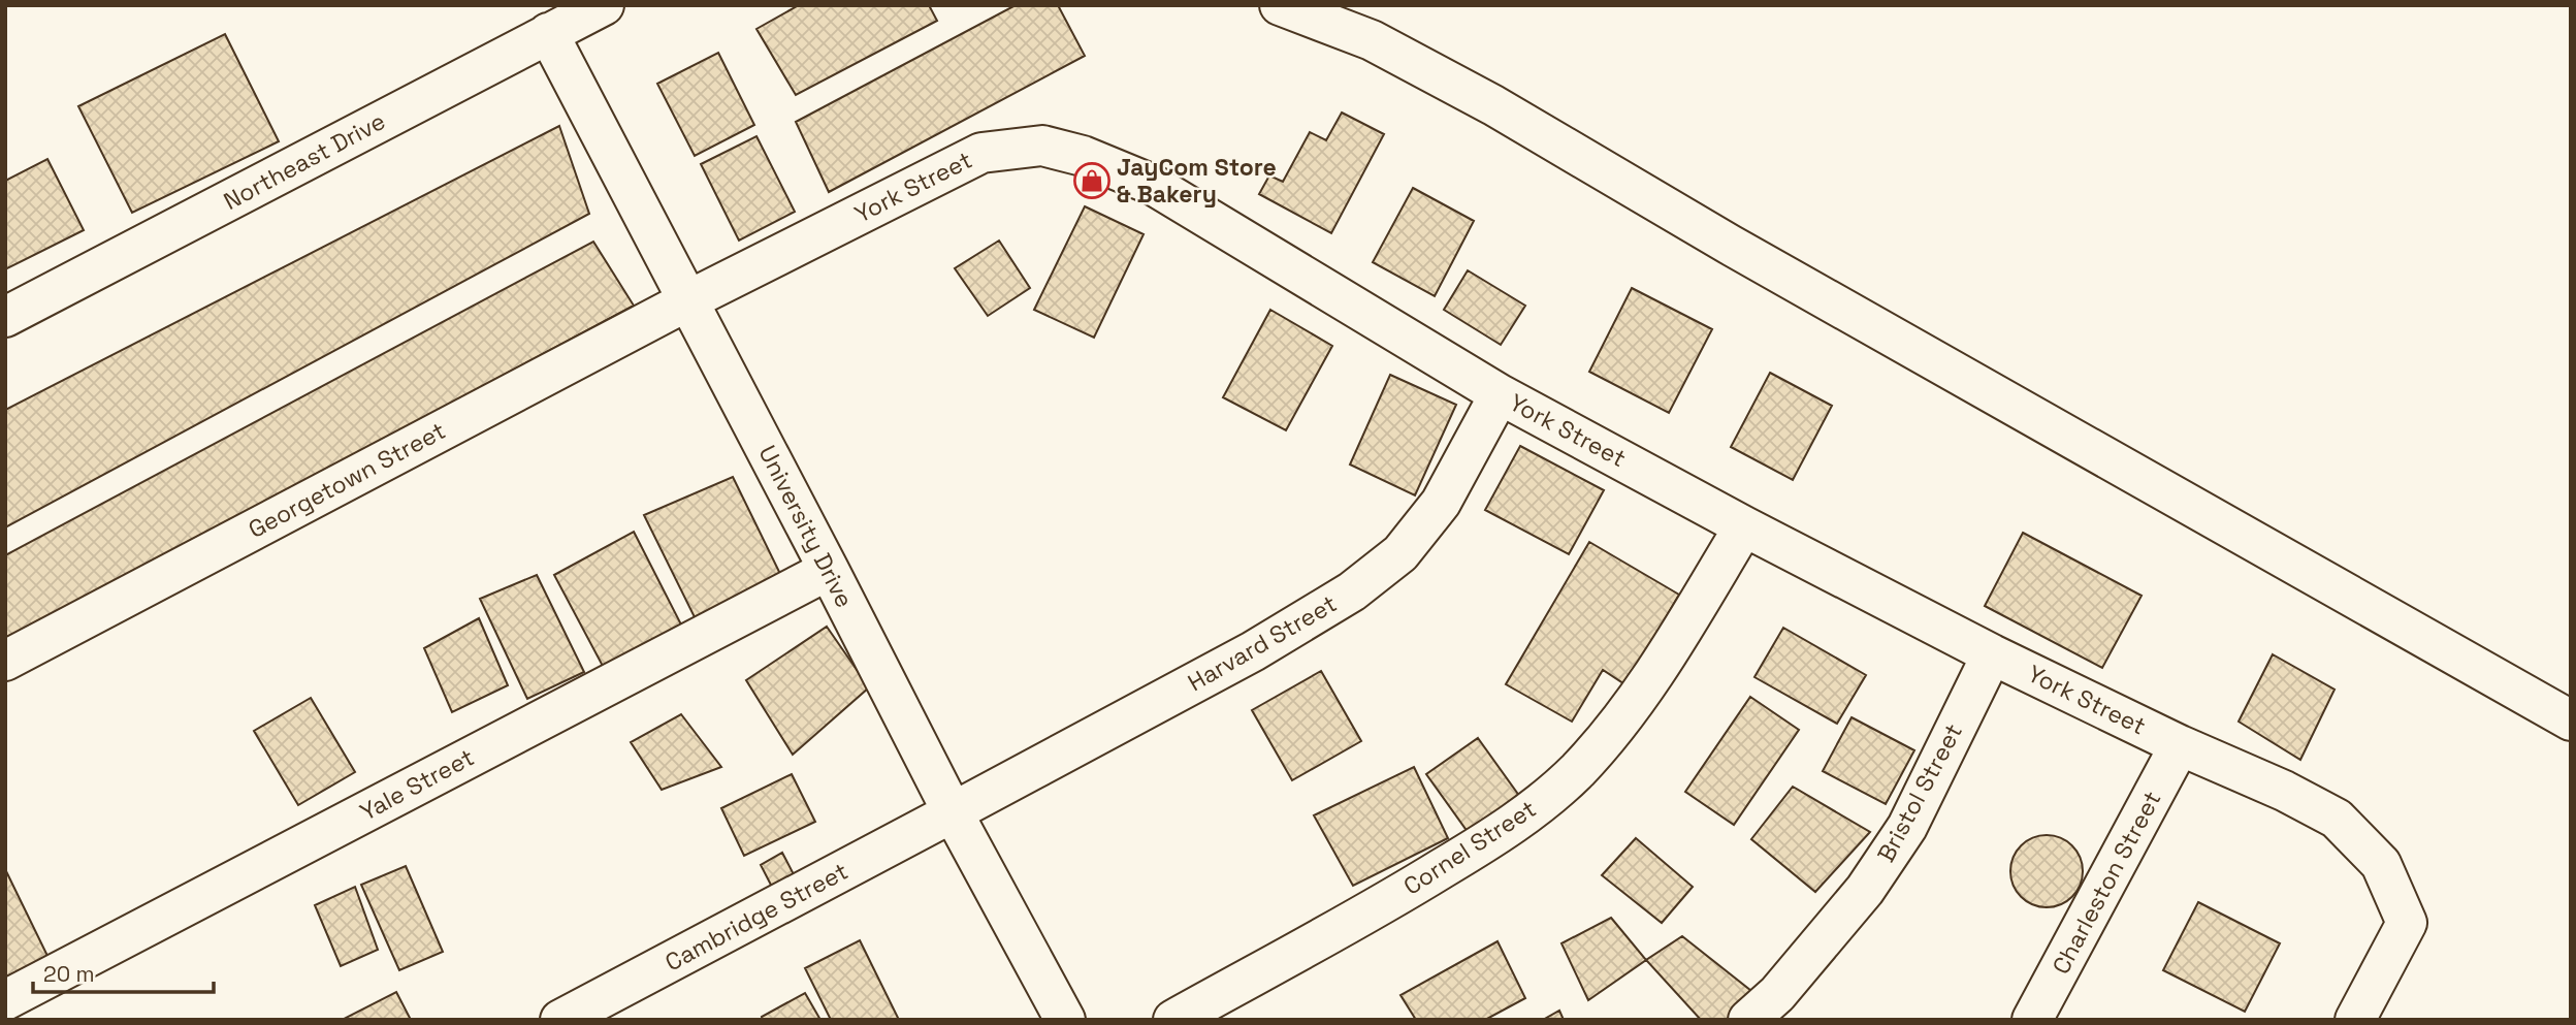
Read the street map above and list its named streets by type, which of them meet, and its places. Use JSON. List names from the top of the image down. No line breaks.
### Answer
{"streets":{"street":["Northeast Drive","York Street","Georgetown Street","University Drive","Harvard Street","Yale Street","Bristol Street","Cornel Street","Charleston Street","Cambridge Street"]},"crossings":[["Northeast Drive","University Drive"],["York Street","Georgetown Street"],["York Street","University Drive"],["York Street","Harvard Street"],["York Street","Bristol Street"],["York Street","Cornel Street"],["York Street","Charleston Street"],["Georgetown Street","University Drive"],["University Drive","Harvard Street"],["University Drive","Yale Street"],["University Drive","Cambridge Street"],["Harvard Street","Cambridge Street"]],"places":{"shop":["JayCom Store & Bakery"]},"scale_bar":"20 m"}
